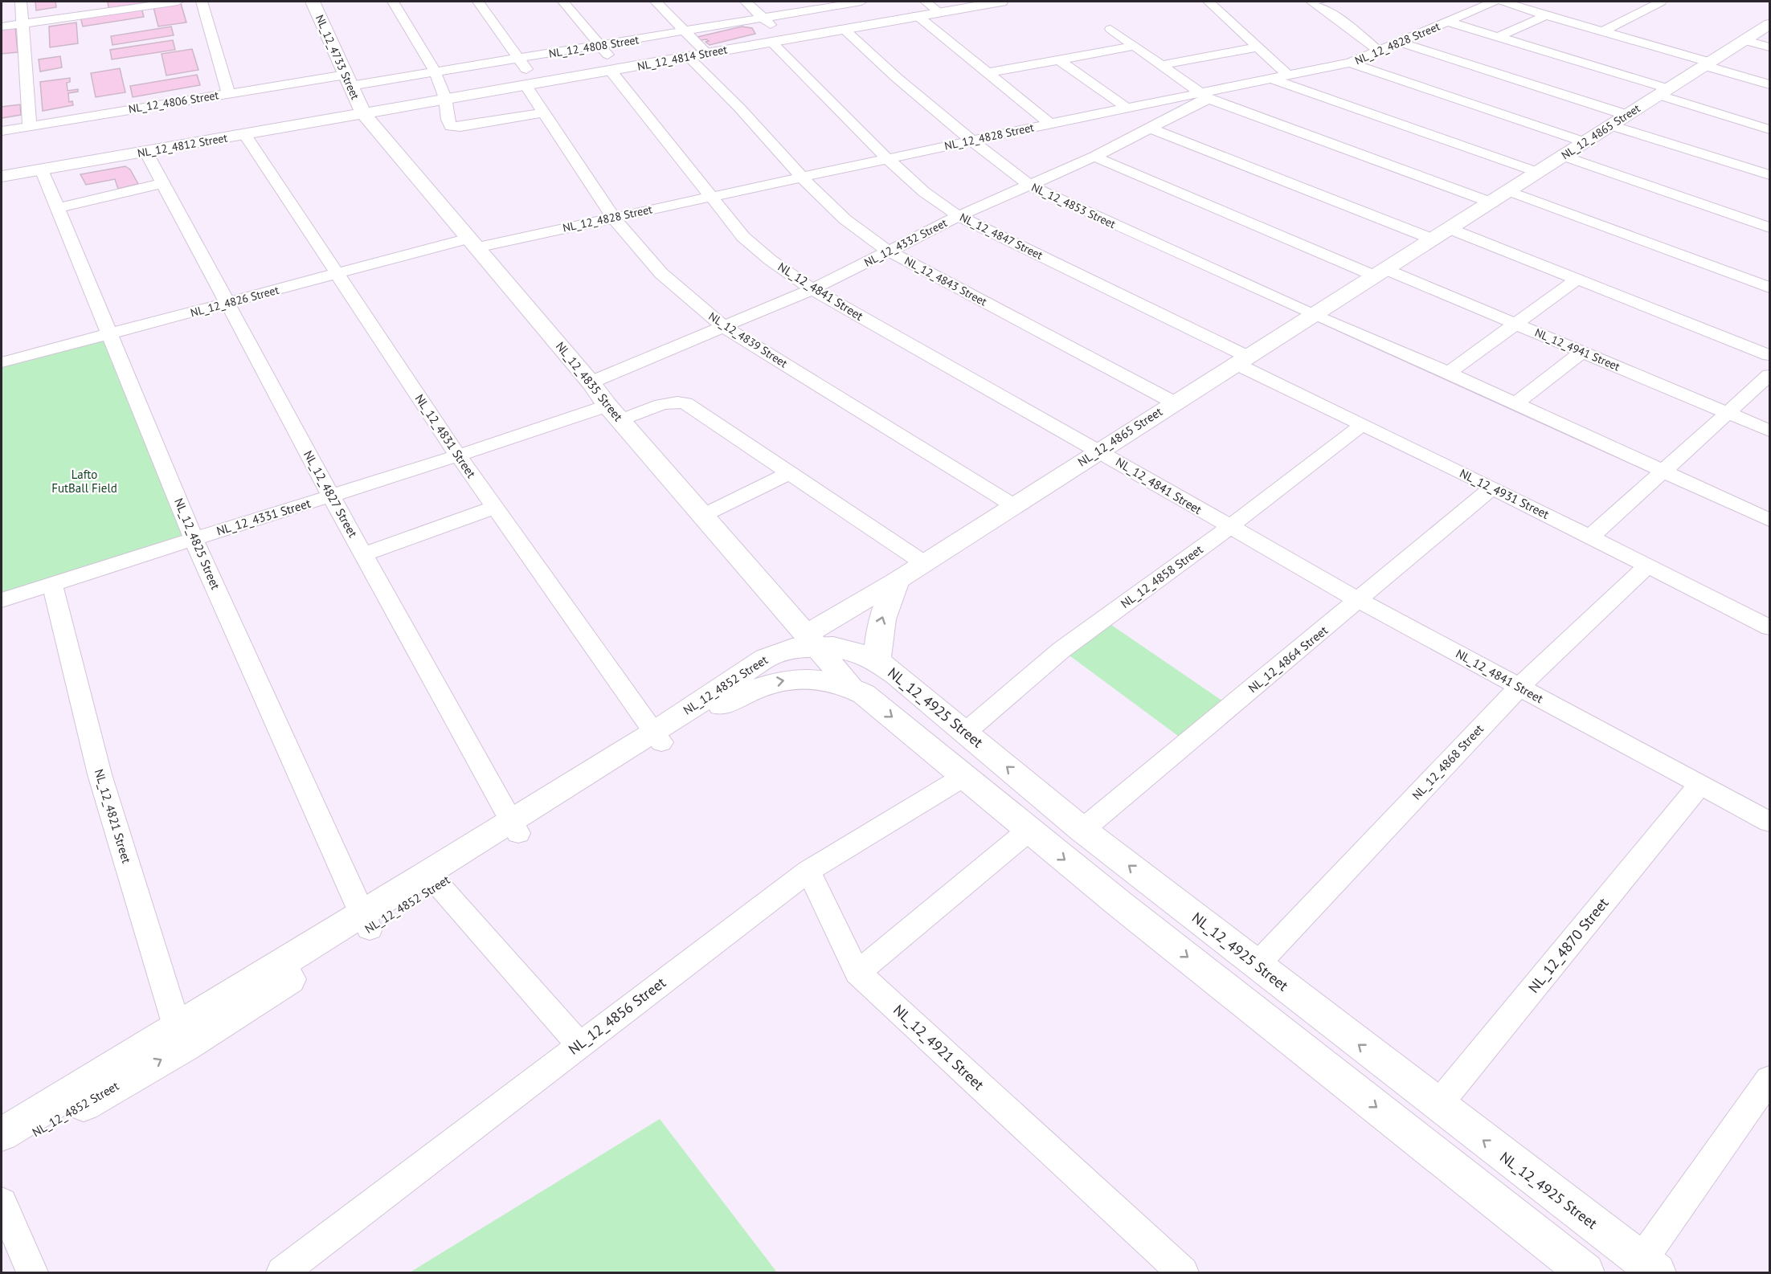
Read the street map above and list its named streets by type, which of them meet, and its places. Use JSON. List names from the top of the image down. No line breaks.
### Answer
{"streets":{"street":["NL_12_4828 Street","NL_12_4808 Street","NL_12_4733 Street","NL_12_4814 Street","NL_12_4806 Street","NL_12_4865 Street","NL_12_4812 Street","NL_12_4853 Street","NL_12_4847 Street","NL_12_4332 Street","NL_12_4843 Street","NL_12_4841 Street","NL_12_4826 Street","NL_12_4839 Street","NL_12_4941 Street","NL_12_4835 Street","NL_12_4831 Street","NL_12_4827 Street","NL_12_4931 Street","NL_12_4331 Street","NL_12_4825 Street","NL_12_4858 Street","NL_12_4864 Street","NL_12_4852 Street","NL_12_4925 Street","NL_12_4868 Street","NL_12_4821 Street","NL_12_4870 Street","NL_12_4856 Street","NL_12_4921 Street"]},"crossings":[["NL_12_4828 Street","NL_12_4853 Street"],["NL_12_4828 Street","NL_12_4847 Street"],["NL_12_4828 Street","NL_12_4332 Street"],["NL_12_4828 Street","NL_12_4843 Street"],["NL_12_4828 Street","NL_12_4841 Street"],["NL_12_4828 Street","NL_12_4826 Street"],["NL_12_4828 Street","NL_12_4839 Street"],["NL_12_4828 Street","NL_12_4835 Street"],["NL_12_4808 Street","NL_12_4733 Street"],["NL_12_4808 Street","NL_12_4806 Street"],["NL_12_4808 Street","NL_12_4841 Street"],["NL_12_4808 Street","NL_12_4839 Street"],["NL_12_4733 Street","NL_12_4814 Street"],["NL_12_4733 Street","NL_12_4806 Street"],["NL_12_4733 Street","NL_12_4812 Street"],["NL_12_4733 Street","NL_12_4835 Street"],["NL_12_4814 Street","NL_12_4812 Street"],["NL_12_4814 Street","NL_12_4853 Street"],["NL_12_4814 Street","NL_12_4847 Street"],["NL_12_4814 Street","NL_12_4843 Street"],["NL_12_4814 Street","NL_12_4841 Street"],["NL_12_4814 Street","NL_12_4839 Street"],["NL_12_4814 Street","NL_12_4835 Street"],["NL_12_4865 Street","NL_12_4853 Street"],["NL_12_4865 Street","NL_12_4847 Street"],["NL_12_4865 Street","NL_12_4843 Street"],["NL_12_4865 Street","NL_12_4841 Street"],["NL_12_4865 Street","NL_12_4839 Street"],["NL_12_4865 Street","NL_12_4941 Street"],["NL_12_4865 Street","NL_12_4835 Street"],["NL_12_4865 Street","NL_12_4931 Street"],["NL_12_4865 Street","NL_12_4331 Street"],["NL_12_4865 Street","NL_12_4852 Street"],["NL_12_4865 Street","NL_12_4925 Street"],["NL_12_4812 Street","NL_12_4835 Street"],["NL_12_4812 Street","NL_12_4831 Street"],["NL_12_4812 Street","NL_12_4827 Street"],["NL_12_4812 Street","NL_12_4825 Street"],["NL_12_4853 Street","NL_12_4332 Street"],["NL_12_4847 Street","NL_12_4332 Street"],["NL_12_4847 Street","NL_12_4931 Street"],["NL_12_4332 Street","NL_12_4843 Street"],["NL_12_4332 Street","NL_12_4841 Street"],["NL_12_4332 Street","NL_12_4839 Street"],["NL_12_4332 Street","NL_12_4941 Street"],["NL_12_4332 Street","NL_12_4835 Street"],["NL_12_4841 Street","NL_12_4858 Street"],["NL_12_4841 Street","NL_12_4864 Street"],["NL_12_4841 Street","NL_12_4868 Street"],["NL_12_4841 Street","NL_12_4870 Street"],["NL_12_4826 Street","NL_12_4835 Street"],["NL_12_4826 Street","NL_12_4831 Street"],["NL_12_4826 Street","NL_12_4827 Street"],["NL_12_4826 Street","NL_12_4825 Street"],["NL_12_4835 Street","NL_12_4331 Street"],["NL_12_4835 Street","NL_12_4852 Street"],["NL_12_4835 Street","NL_12_4925 Street"],["NL_12_4831 Street","NL_12_4331 Street"],["NL_12_4831 Street","NL_12_4852 Street"],["NL_12_4827 Street","NL_12_4331 Street"],["NL_12_4827 Street","NL_12_4852 Street"],["NL_12_4931 Street","NL_12_4858 Street"],["NL_12_4931 Street","NL_12_4864 Street"],["NL_12_4931 Street","NL_12_4868 Street"],["NL_12_4331 Street","NL_12_4825 Street"],["NL_12_4331 Street","NL_12_4821 Street"],["NL_12_4825 Street","NL_12_4852 Street"],["NL_12_4858 Street","NL_12_4925 Street"],["NL_12_4864 Street","NL_12_4925 Street"],["NL_12_4852 Street","NL_12_4925 Street"],["NL_12_4852 Street","NL_12_4821 Street"],["NL_12_4925 Street","NL_12_4868 Street"],["NL_12_4925 Street","NL_12_4870 Street"]],"parks":["Lafto FutBall Field"]}
